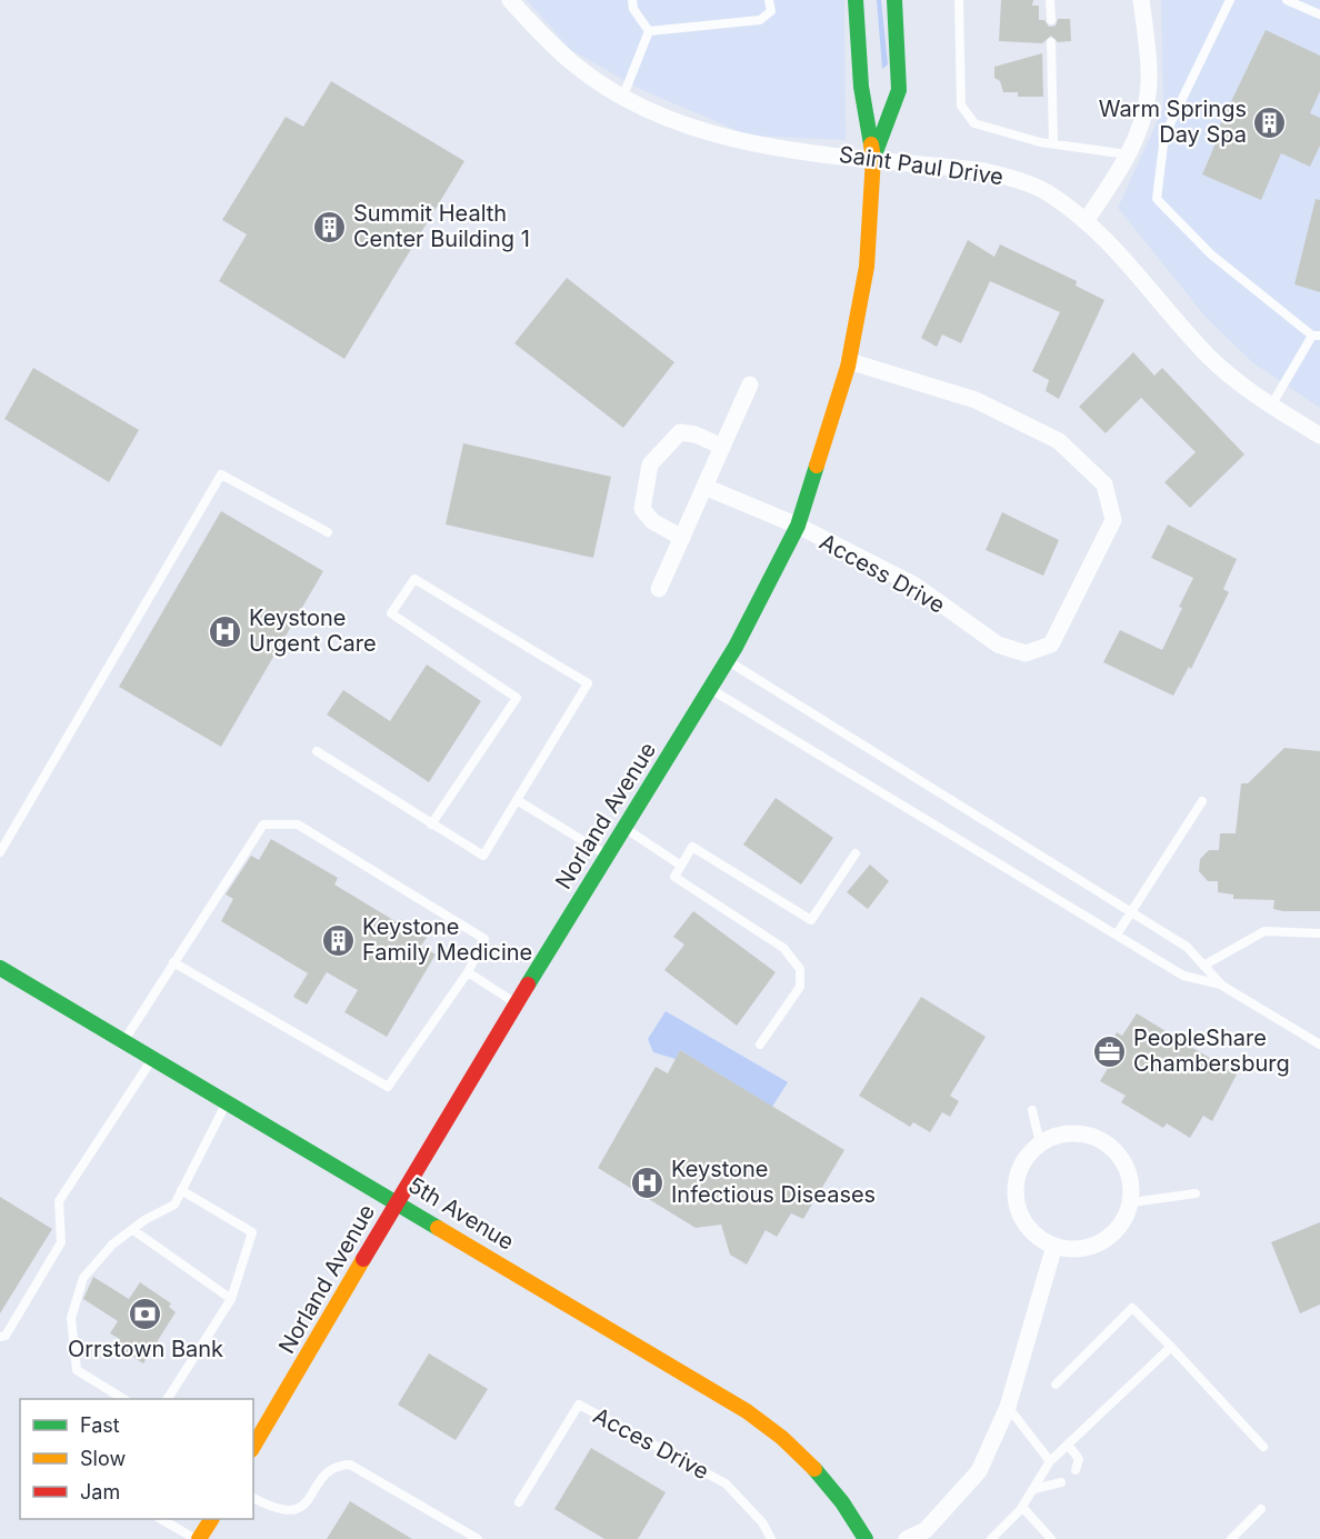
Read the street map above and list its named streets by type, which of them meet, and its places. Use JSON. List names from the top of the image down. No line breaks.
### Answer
{"streets":{"main road":["Norland Avenue","5th Avenue"],"street":["Saint Paul Drive","Access Drive"],"lane":["Acces Drive"]},"crossings":[["Saint Paul Drive","Norland Avenue"],["Access Drive","Norland Avenue"],["Norland Avenue","5th Avenue"]],"places":{"building":["Warm Springs Day Spa","Summit Health Center Building 1","Keystone Family Medicine"],"hospital":["Keystone Urgent Care","Keystone Infectious Diseases"],"office":["PeopleShare Chambersburg"],"bank":["Orrstown Bank"]},"legend":["Fast","Slow","Jam"]}
